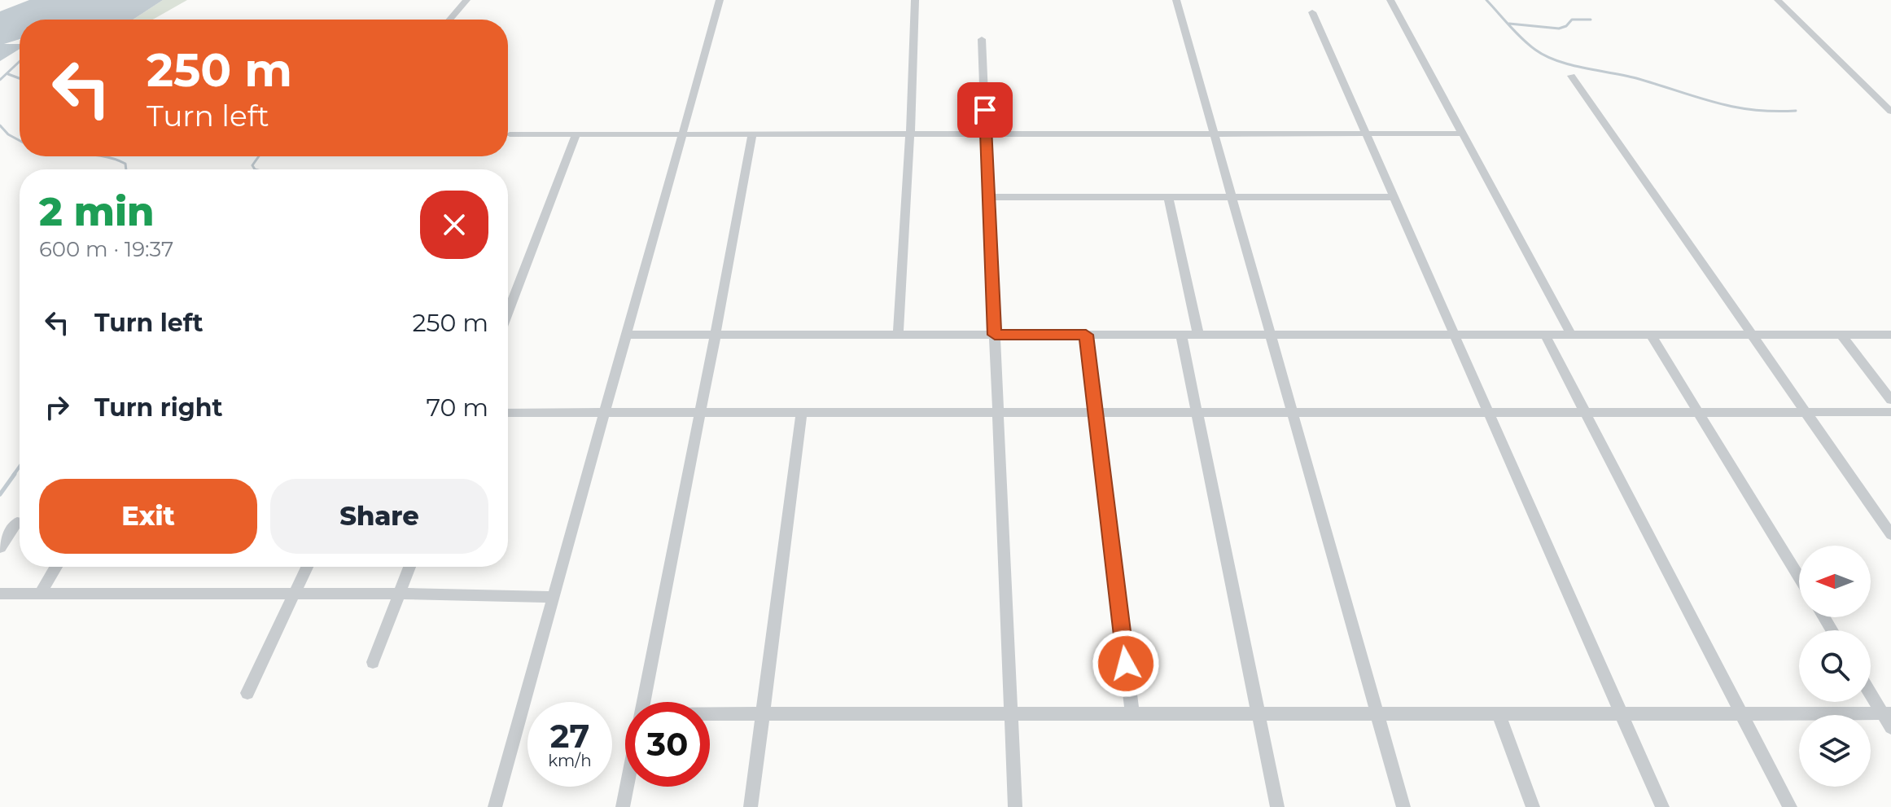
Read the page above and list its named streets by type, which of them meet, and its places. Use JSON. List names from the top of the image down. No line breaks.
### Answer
{"north":"left","page":{"turn":["250 m","Turn left"],"heading":["2 min","600 m · 19:37"],"list":[{"name":"Turn left","value":"250 m"},{"name":"Turn right","value":"70 m"}],"buttons":["Exit","Share"],"speed":"27 km/h","limit":"30"}}
